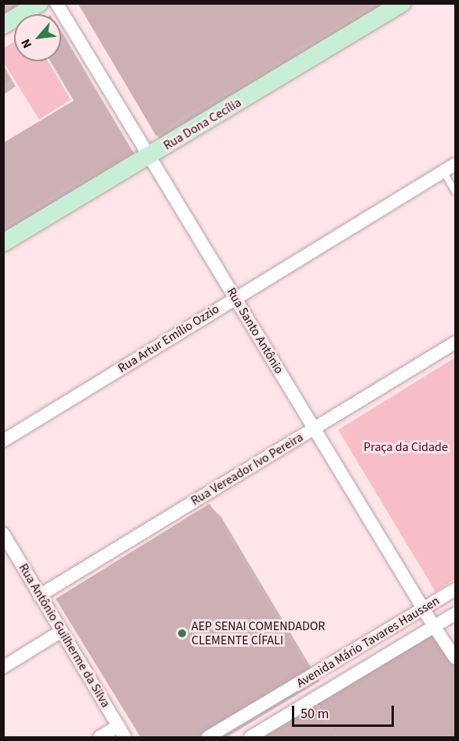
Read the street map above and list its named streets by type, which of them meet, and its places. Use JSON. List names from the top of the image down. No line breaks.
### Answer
{"streets":{"street":["Rua Dona Cecília","Rua Santo Antônio","Rua Artur Emílio Ozzio","Rua Vereador Ivo Pereira","Rua Antônio Guilherme da Silva","Avenida Mário Tavares Haussen"]},"crossings":[["Rua Dona Cecília","Rua Santo Antônio"],["Rua Santo Antônio","Rua Artur Emílio Ozzio"],["Rua Santo Antônio","Rua Vereador Ivo Pereira"],["Rua Santo Antônio","Avenida Mário Tavares Haussen"],["Rua Vereador Ivo Pereira","Rua Antônio Guilherme da Silva"]],"parks":["Praça da Cidade"],"places":["AEP SENAI COMENDADOR CLEMENTE CÍFALI"],"scale_bar":"50 m","north":"bottom left"}
